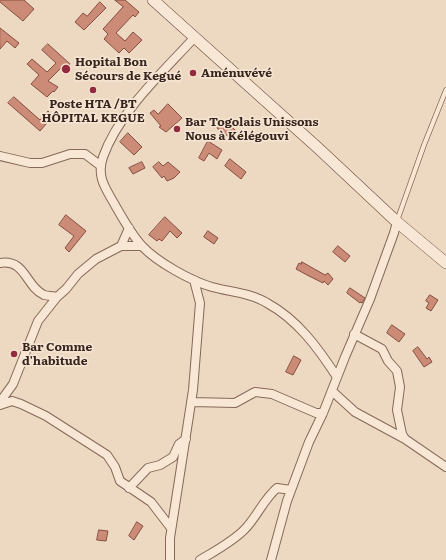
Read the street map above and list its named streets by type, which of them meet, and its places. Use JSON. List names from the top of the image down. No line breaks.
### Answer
{"places":["Hopital Bon Sécours de Kegué","Aménuvévé","Poste HTA /BT HÔPITAL KEGUE","Bar Togolais Unissons Nous à Kélégouvi","Bar Comme d'habitude"]}
